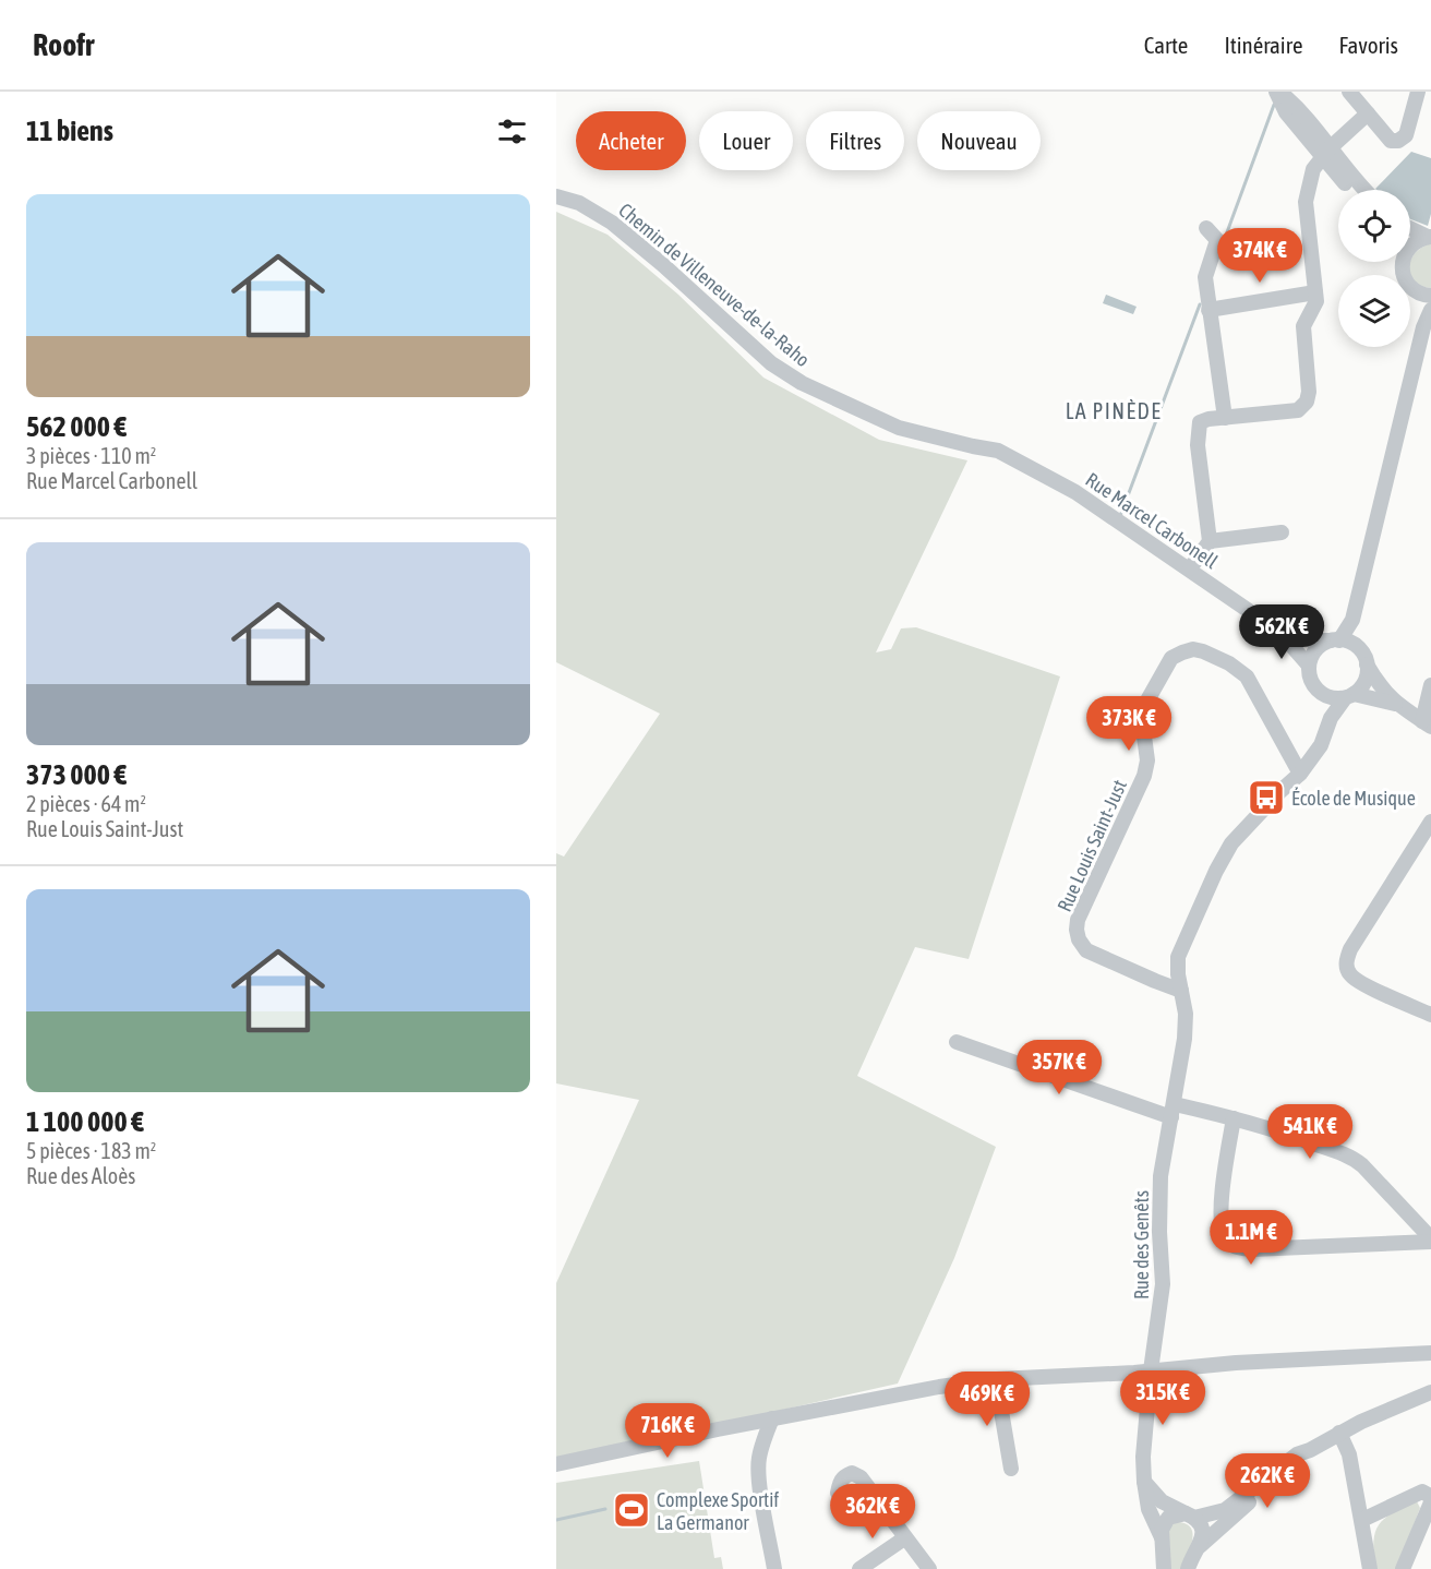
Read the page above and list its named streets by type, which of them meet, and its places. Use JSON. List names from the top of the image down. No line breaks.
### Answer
{"streets":{"street":["Chemin de Villeneuve-de-la-Raho","Rue Marcel Carbonell","Rue Louis Saint-Just","Rue des Genêts"]},"crossings":[["Chemin de Villeneuve-de-la-Raho","Rue Marcel Carbonell"],["Rue Marcel Carbonell","Rue des Genêts"],["Rue Louis Saint-Just","Rue des Genêts"]],"districts":["LA PINÈDE"],"places":{"bus stop":["École de Musique"],"sports":["Complexe Sportif La Germanor"]},"page":{"header":"Roofr","nav":["Carte","Itinéraire","Favoris"],"heading":"11 biens","chip":["Acheter","Louer","Filtres","Nouveau"],"list":[{"name":"562 000 €","note":"3 pièces · 110 m² · Rue Marcel Carbonell"},{"name":"373 000 €","note":"2 pièces · 64 m² · Rue Louis Saint-Just"},{"name":"1 100 000 €","note":"5 pièces · 183 m² · Rue des Aloès"}],"price":["374K €","562K €","373K €","357K €","541K €","1.1M €","315K €","469K €","716K €","262K €","362K €"]}}
